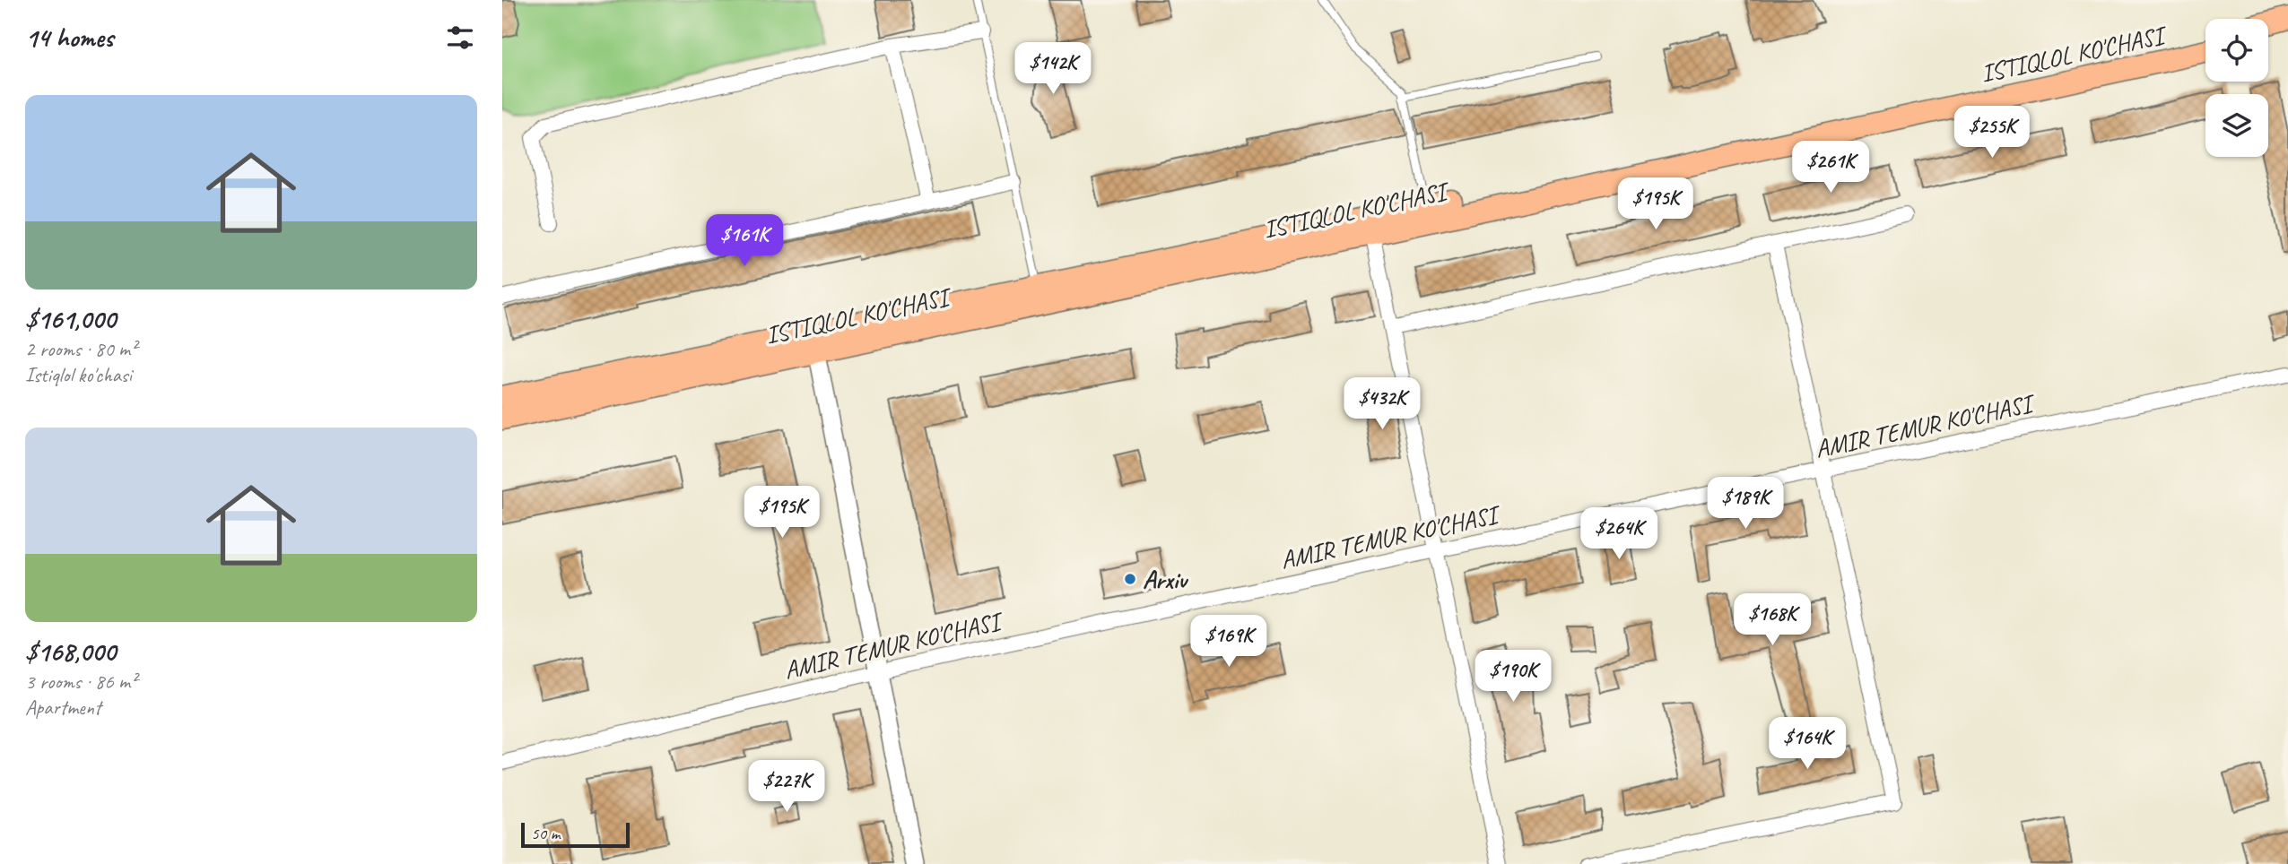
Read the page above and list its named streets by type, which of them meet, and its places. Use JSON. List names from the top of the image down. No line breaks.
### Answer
{"streets":{"main road":["ISTIQLOL KO'CHASI"],"street":["AMIR TEMUR KO'CHASI"]},"places":["Arxiv"],"scale_bar":"50 m","page":{"heading":"14 homes","price":["$142K","$255K","$261K","$195K","$161K","$432K","$189K","$195K","$264K","$168K","$169K","$190K","$164K","$227K"],"list":[{"name":"$161,000","note":"2 rooms · 80 m² · Istiqlol ko'chasi"},{"name":"$168,000","note":"3 rooms · 86 m² · Apartment"}],"scale":"50 m"}}
